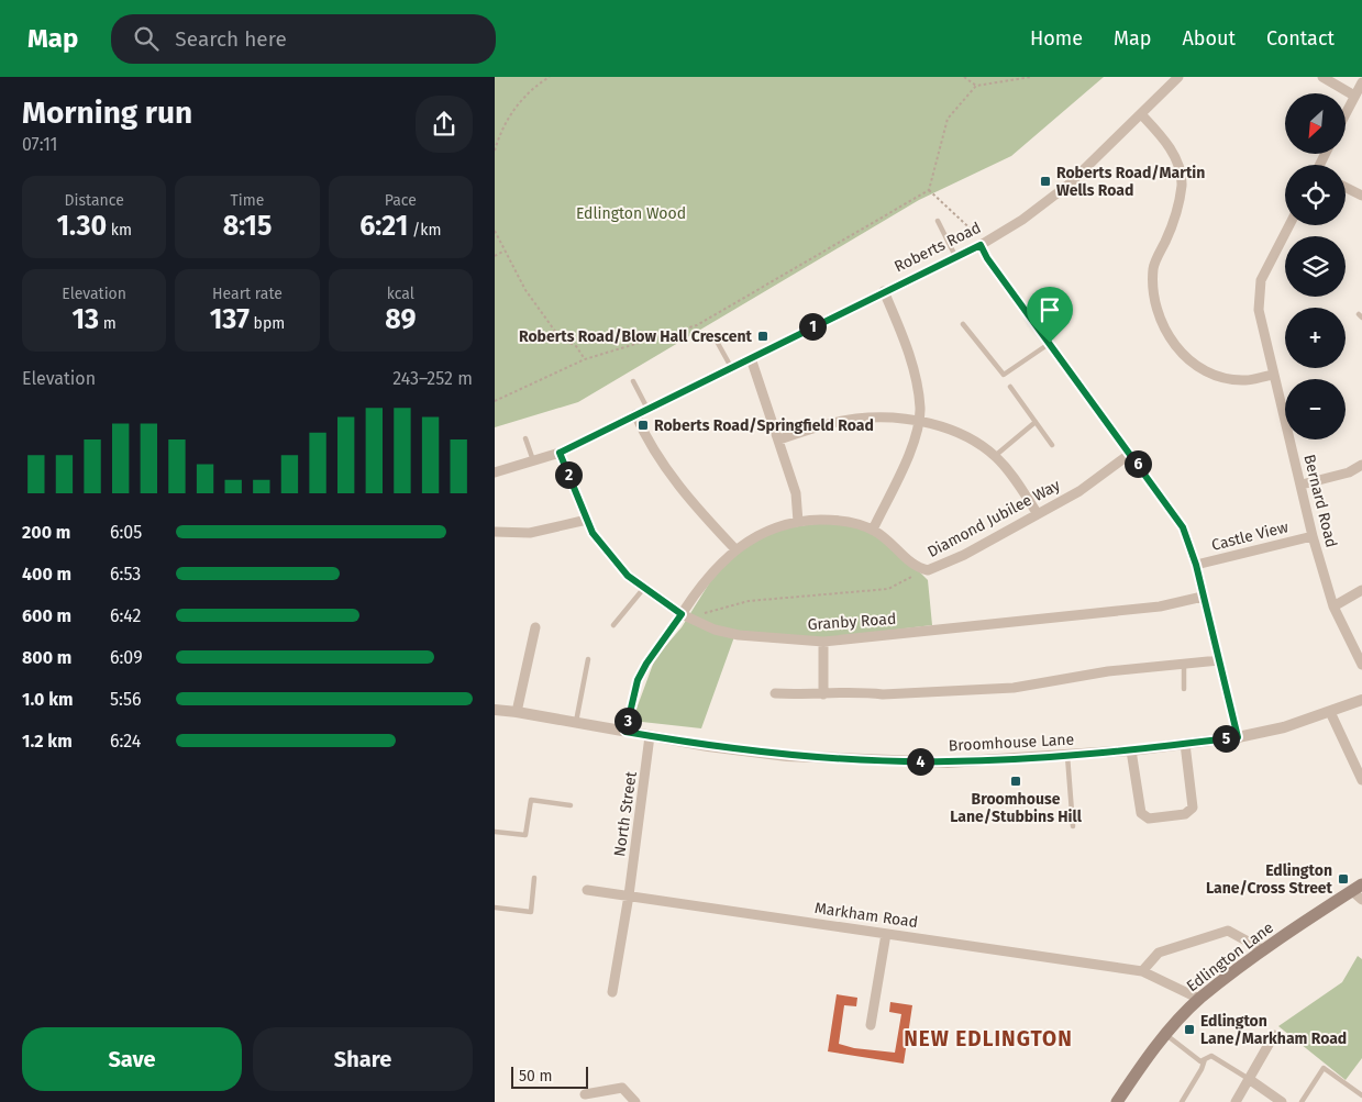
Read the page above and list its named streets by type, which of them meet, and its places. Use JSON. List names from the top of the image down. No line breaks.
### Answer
{"streets":{"main road":["Edlington Lane"],"street":["Roberts Road","Bernard Road","Diamond Jubilee Way","Castle View","Granby Road","Broomhouse Lane","North Street","Markham Road"]},"crossings":[["Roberts Road","Granby Road"],["Bernard Road","Castle View"],["Diamond Jubilee Way","Granby Road"],["Broomhouse Lane","North Street"],["North Street","Markham Road"],["Markham Road","Edlington Lane"]],"districts":["NEW EDLINGTON"],"parks":["Edlington Wood"],"places":{"transit":["Roberts Road/Martin Wells Road","Roberts Road/Blow Hall Crescent","Roberts Road/Springfield Road","Broomhouse Lane/Stubbins Hill","Edlington Lane/Cross Street","Edlington Lane/Markham Road"]},"scale_bar":"50 m","north":"bottom left","page":{"header":"Map","search":"Search here","nav":["Home","Map","About","Contact"],"heading":["Morning run","07:11"],"map_buttons":["+","−"],"stats":[["Distance","1.30 km"],["Time","8:15"],["Pace","6:21 /km"],["Elevation","13 m"],["Heart rate","137 bpm"],["kcal","89"]],"pins":["1","6","2","3","5","4"],"chart":["Elevation","243–252 m"],"list":[{"name":"200 m","note":"6:05"},{"name":"400 m","note":"6:53"},{"name":"600 m","note":"6:42"},{"name":"800 m","note":"6:09"},{"name":"1.0 km","note":"5:56"},{"name":"1.2 km","note":"6:24"}],"buttons":["Save","Share"],"scale":"50 m"}}
